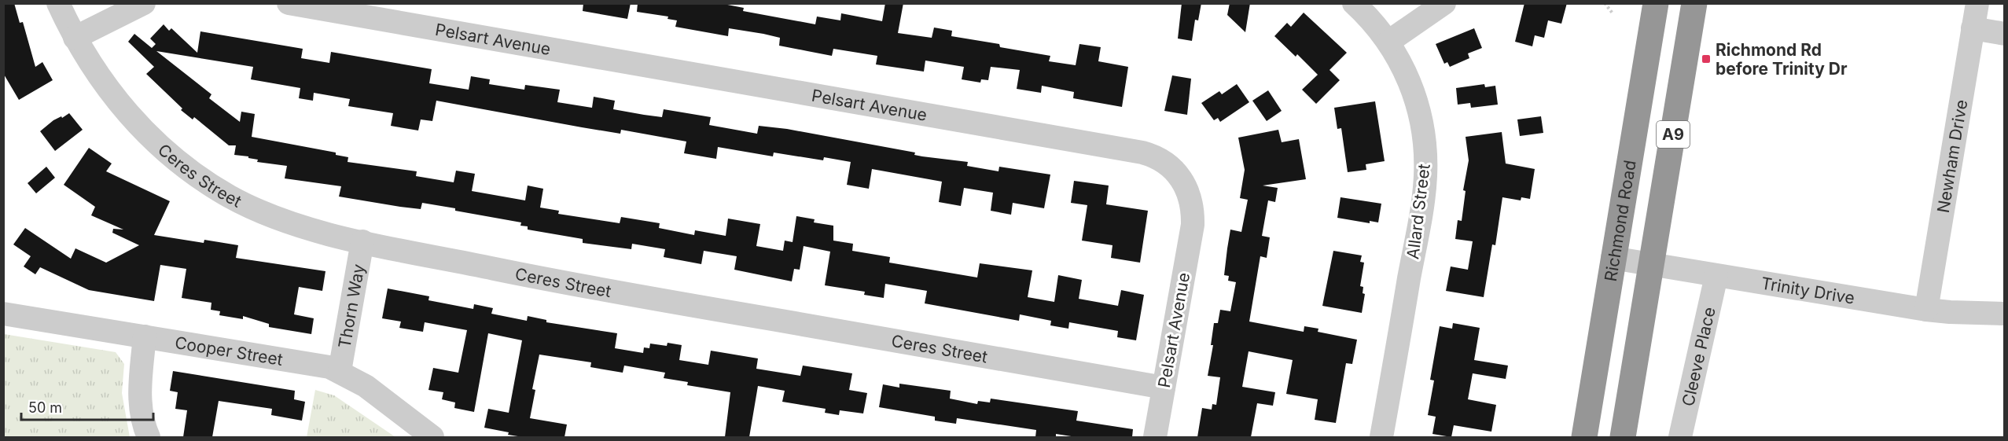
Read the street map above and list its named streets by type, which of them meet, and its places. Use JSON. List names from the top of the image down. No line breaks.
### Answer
{"streets":{"highway":["A9","Richmond Road"],"street":["Pelsart Avenue","Newham Drive","Ceres Street","Allard Street","Trinity Drive","Thorn Way","Cooper Street","Cleeve Place"]},"crossings":[["Pelsart Avenue","Ceres Street"],["A9","Trinity Drive"],["Newham Drive","Trinity Drive"],["Ceres Street","Thorn Way"],["Richmond Road","Trinity Drive"],["Trinity Drive","Cleeve Place"],["Thorn Way","Cooper Street"]],"places":{"transit":["Richmond Rd before Trinity Dr"]},"scale_bar":"50 m"}
